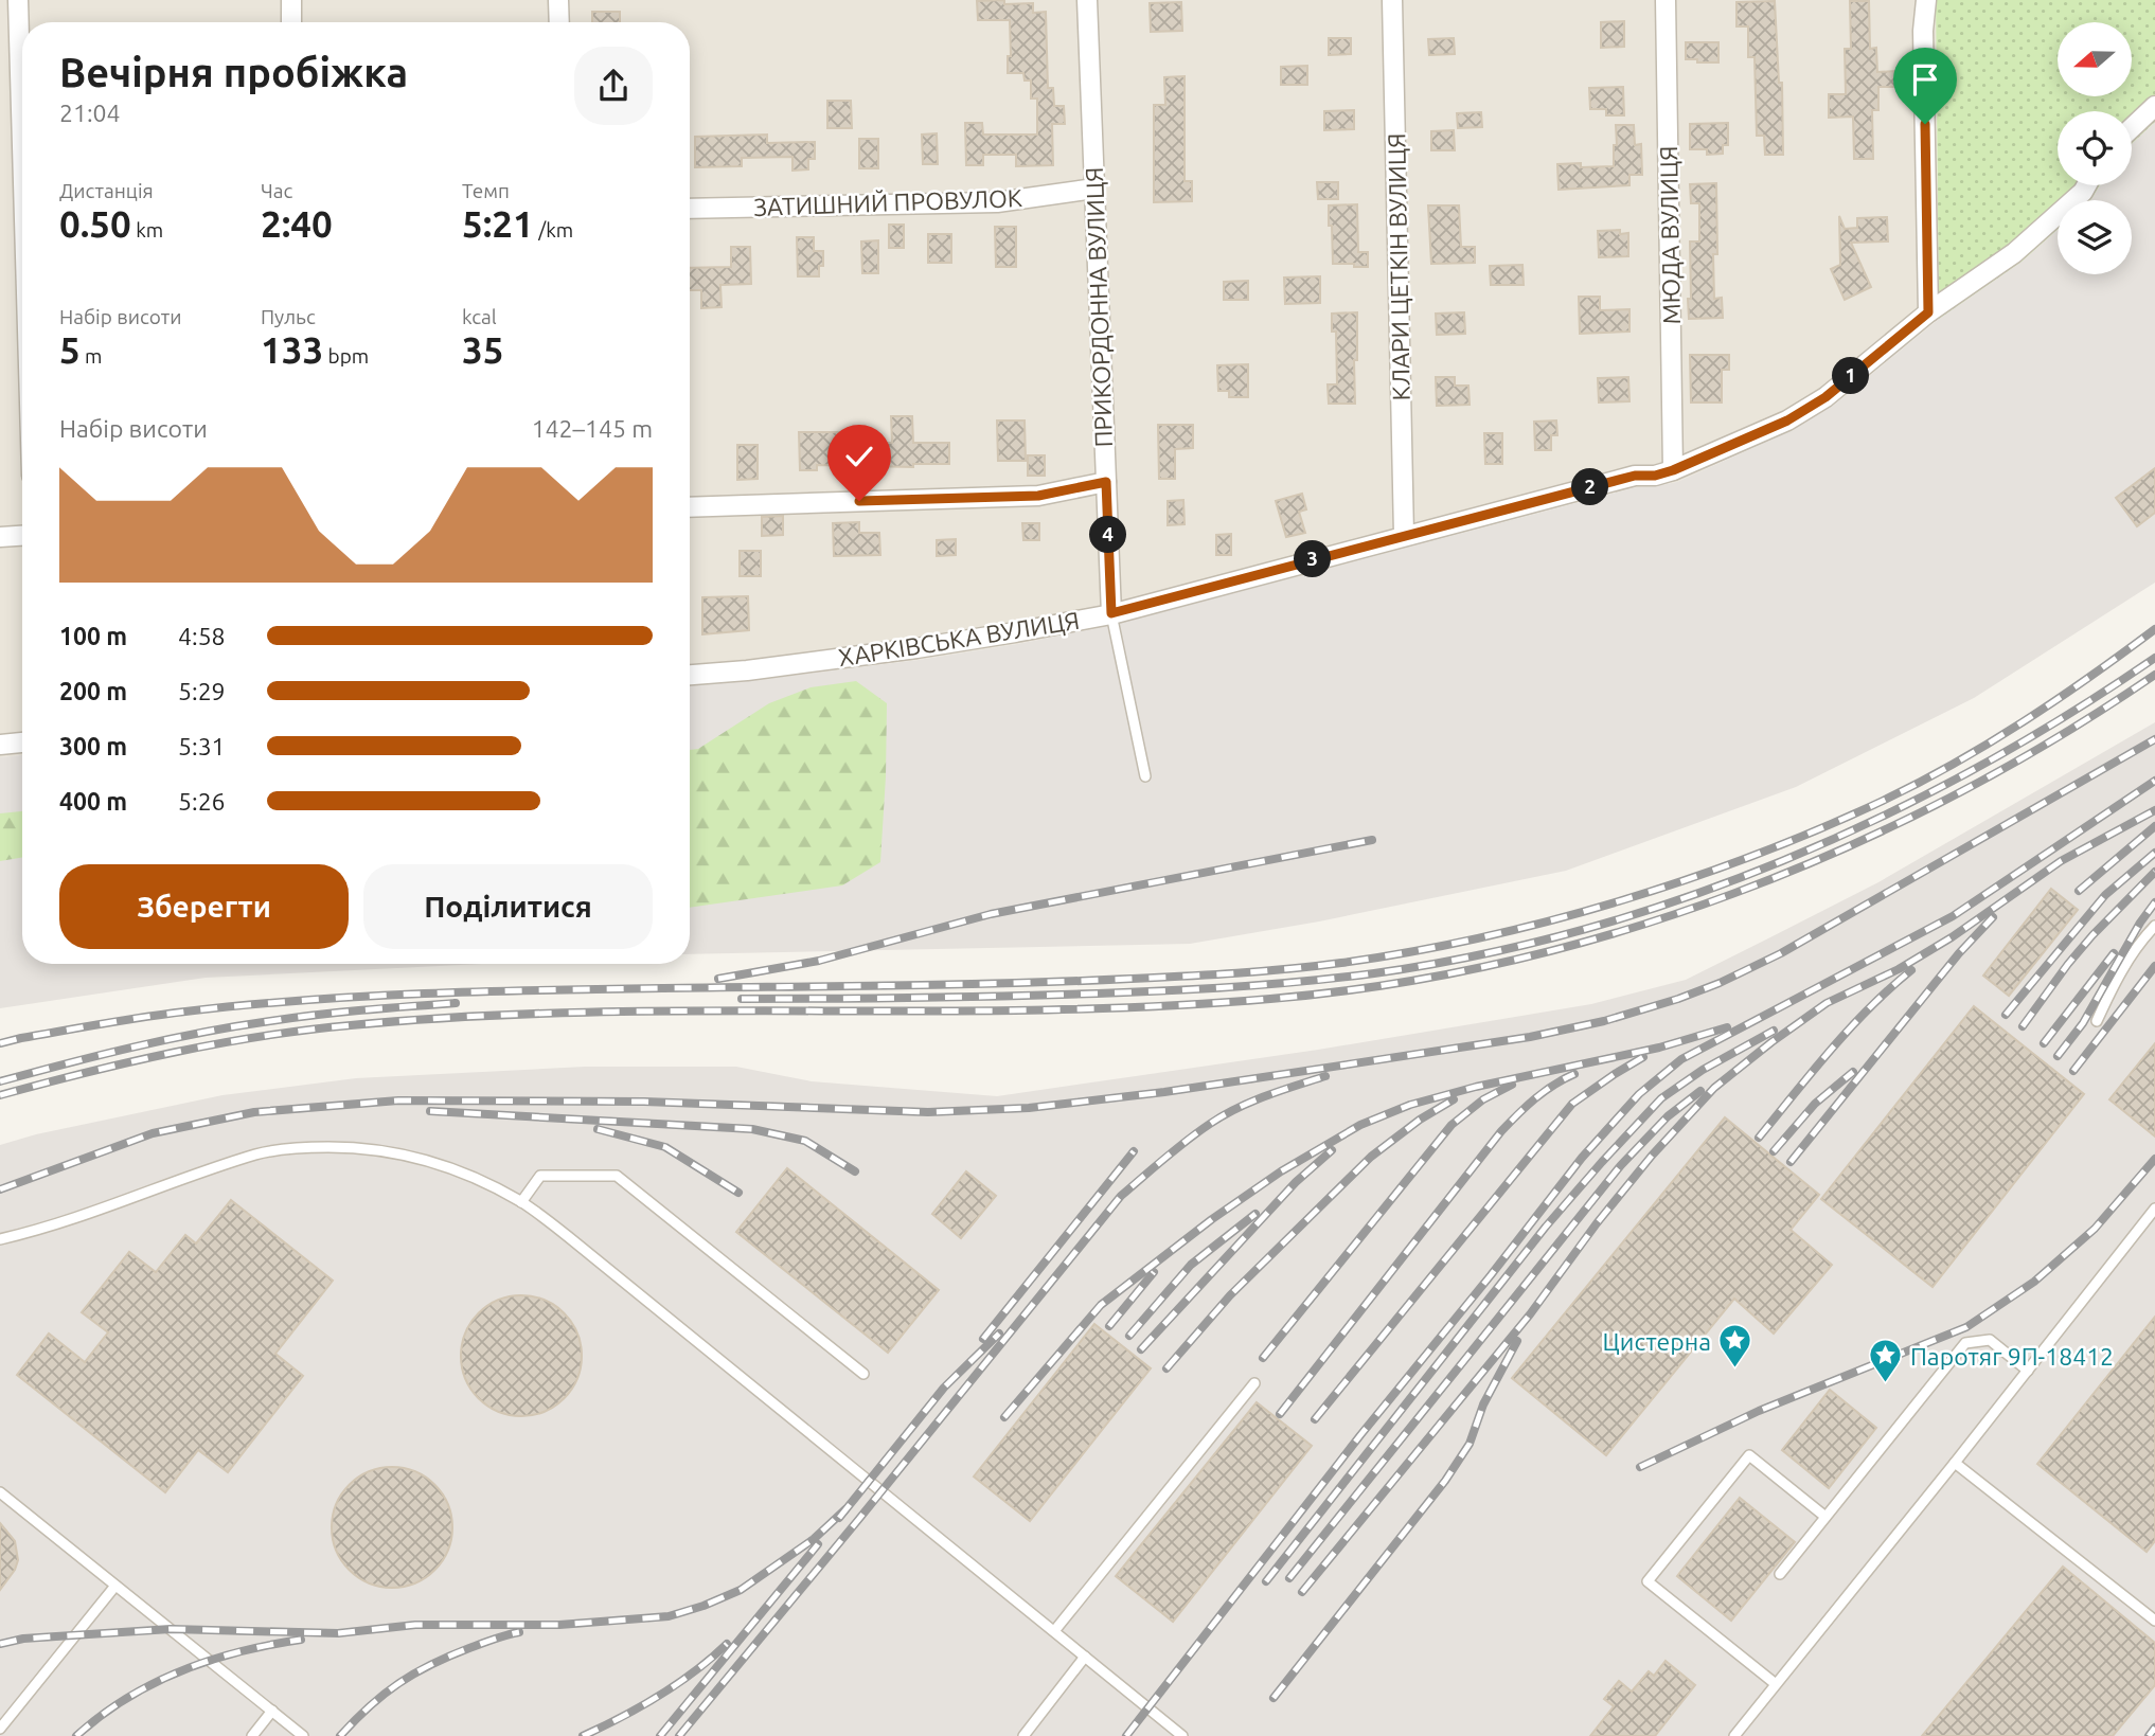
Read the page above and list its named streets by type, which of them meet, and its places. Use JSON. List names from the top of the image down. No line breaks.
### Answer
{"streets":{"street":["ЗАТИШНИЙ ПРОВУЛОК","МЮДА ВУЛИЦЯ","КЛАРИ ЦЕТКІН ВУЛИЦЯ","ПРИКОРДОННА ВУЛИЦЯ","ХАРКІВСЬКА ВУЛИЦЯ"]},"crossings":[["ЗАТИШНИЙ ПРОВУЛОК","ПРИКОРДОННА ВУЛИЦЯ"],["МЮДА ВУЛИЦЯ","ХАРКІВСЬКА ВУЛИЦЯ"],["КЛАРИ ЦЕТКІН ВУЛИЦЯ","ХАРКІВСЬКА ВУЛИЦЯ"],["ПРИКОРДОННА ВУЛИЦЯ","ХАРКІВСЬКА ВУЛИЦЯ"]],"places":{"place":["Цистерна","Паротяг 9П-18412"]},"north":"left","page":{"heading":["Вечірня пробіжка","21:04"],"stats":[["Дистанція","0.50 km"],["Час","2:40"],["Темп","5:21 /km"],["Набір висоти","5 m"],["Пульс","133 bpm"],["kcal","35"]],"pins":["1","2","4","3"],"chart":["Набір висоти","142–145 m"],"list":[{"name":"100 m","note":"4:58"},{"name":"200 m","note":"5:29"},{"name":"300 m","note":"5:31"},{"name":"400 m","note":"5:26"}],"buttons":["Зберегти","Поділитися"]}}
